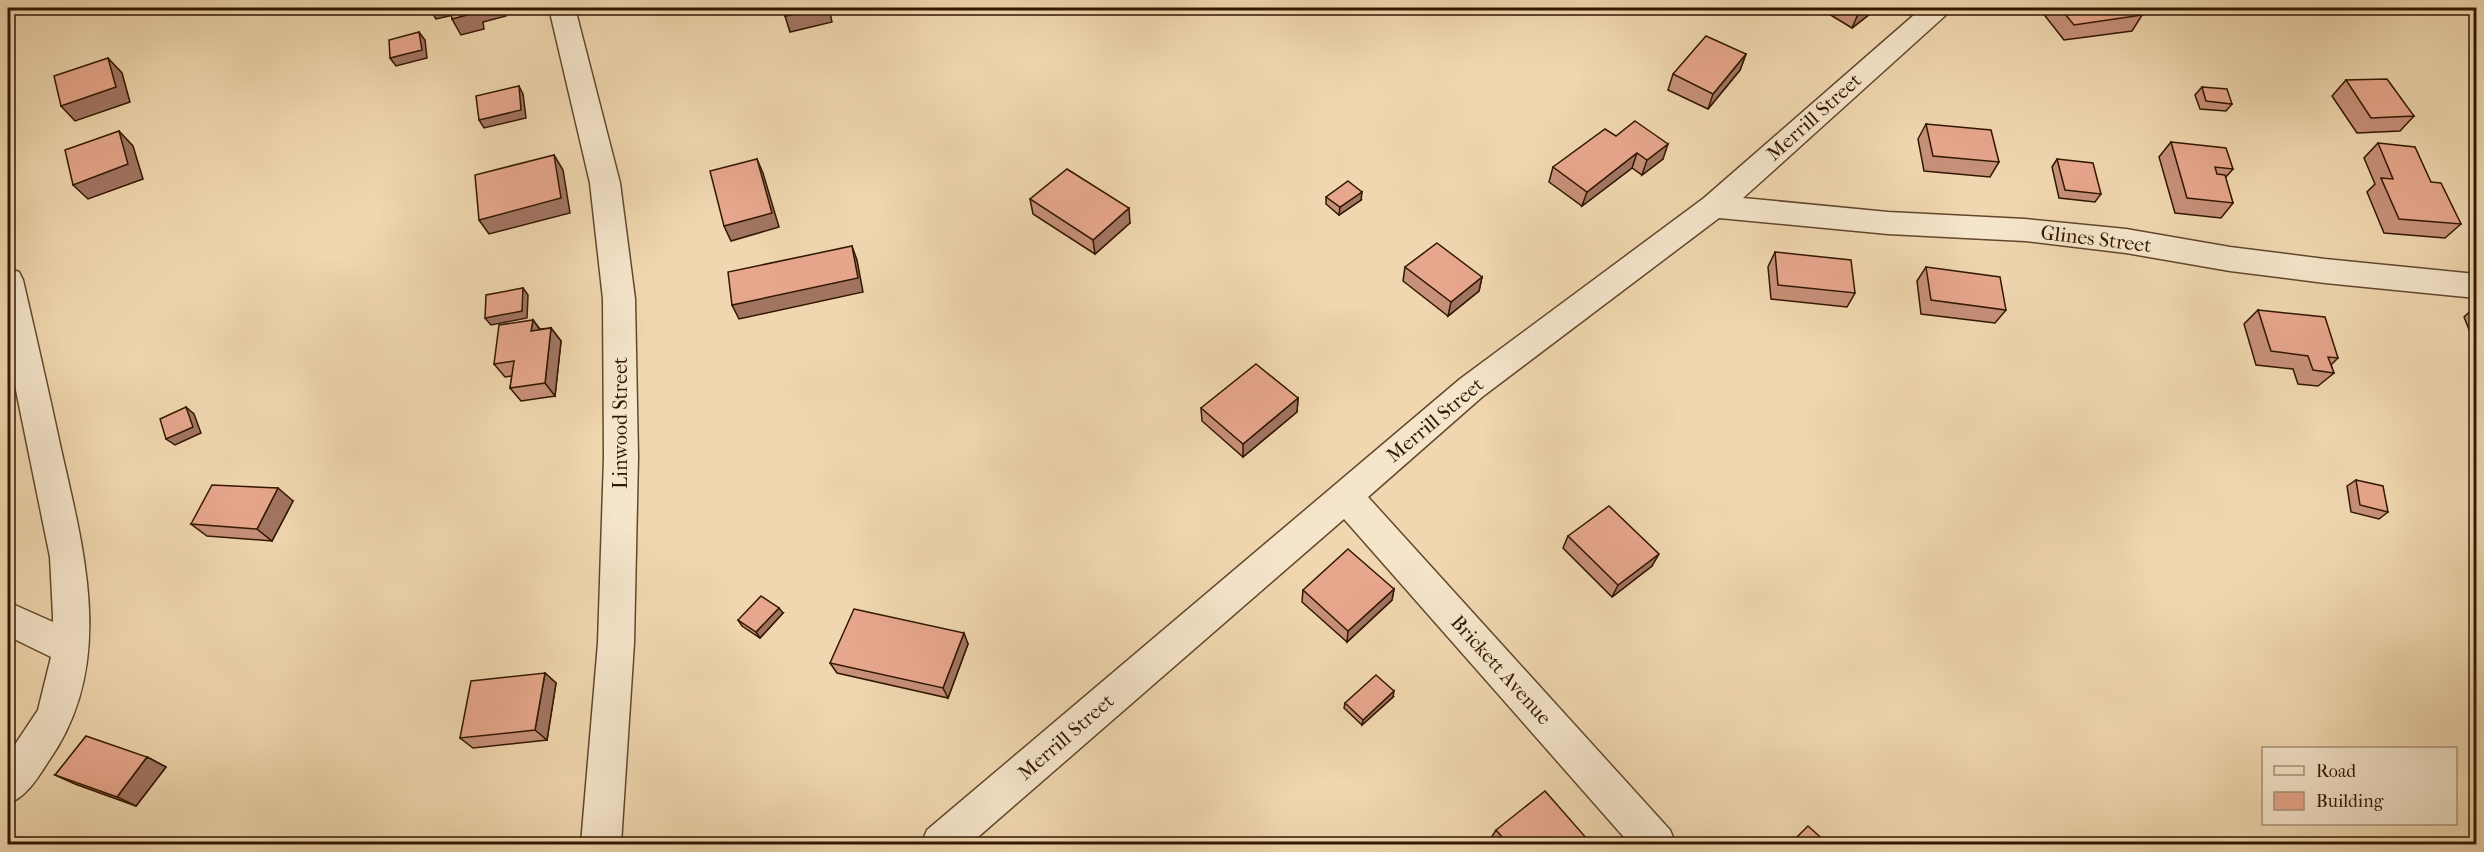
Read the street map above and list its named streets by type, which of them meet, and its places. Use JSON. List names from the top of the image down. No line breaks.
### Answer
{"streets":{"street":["Merrill Street","Glines Street","Linwood Street","Brickett Avenue"]},"crossings":[["Merrill Street","Glines Street"],["Merrill Street","Brickett Avenue"]],"legend":["Road","Building"]}
